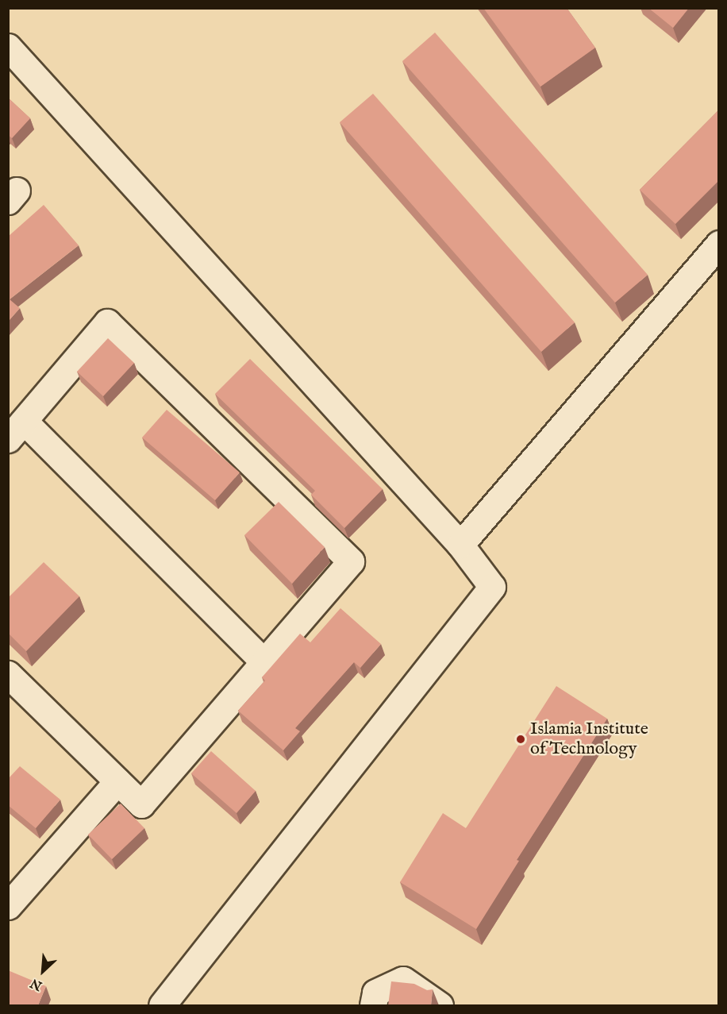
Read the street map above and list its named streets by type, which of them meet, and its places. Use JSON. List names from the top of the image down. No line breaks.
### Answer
{"places":["Islamia Institute of Technology"],"north":"bottom left"}
